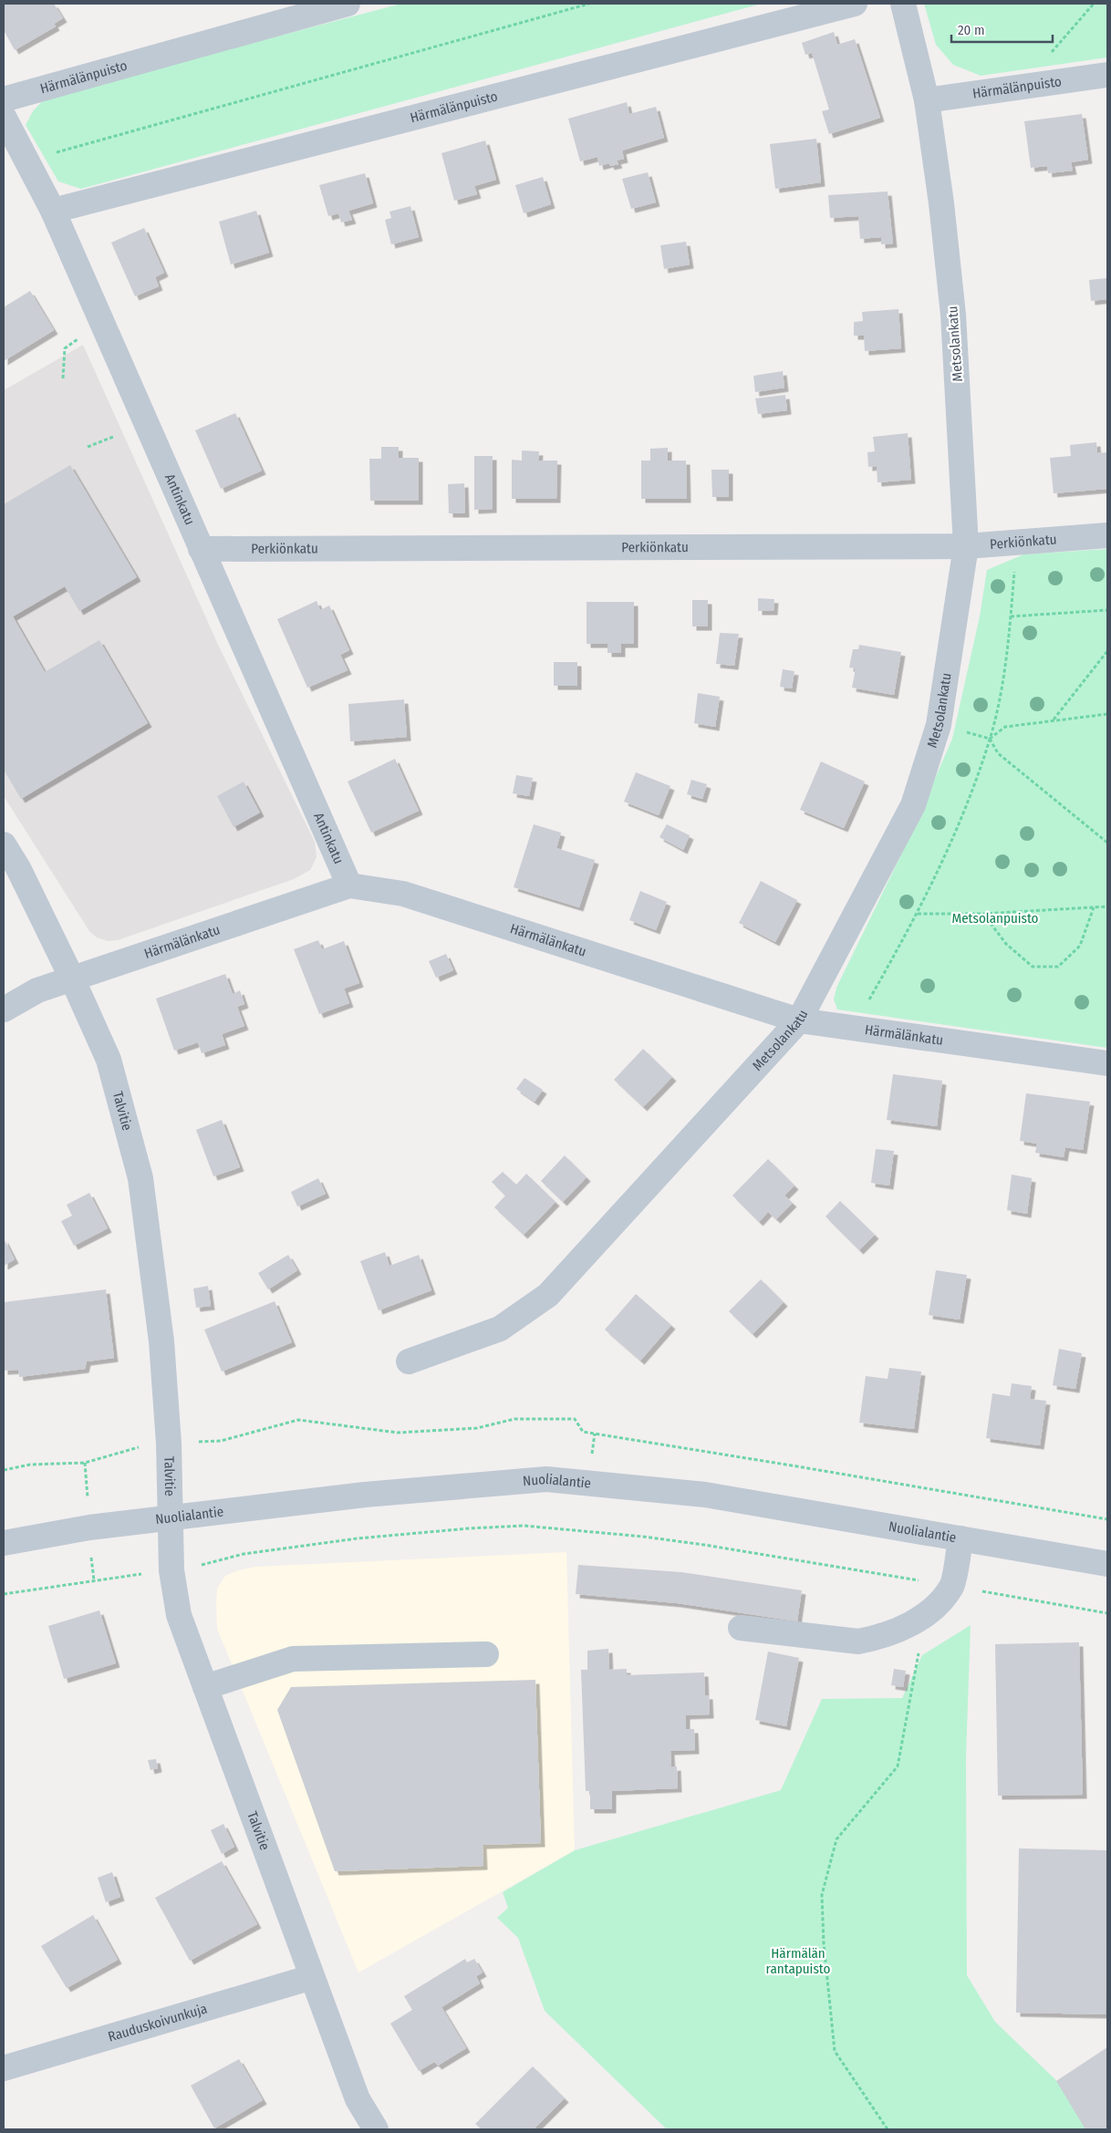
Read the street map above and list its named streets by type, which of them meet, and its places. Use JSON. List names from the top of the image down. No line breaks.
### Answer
{"streets":{"street":["Härmälänpuisto","Metsolankatu","Antinkatu","Perkiönkatu","Härmälänkatu","Talvitie","Nuolialantie","Rauduskoivunkuja"]},"crossings":[["Härmälänpuisto","Metsolankatu"],["Härmälänpuisto","Antinkatu"],["Metsolankatu","Perkiönkatu"],["Metsolankatu","Härmälänkatu"],["Antinkatu","Perkiönkatu"],["Antinkatu","Härmälänkatu"],["Härmälänkatu","Talvitie"],["Talvitie","Nuolialantie"],["Talvitie","Rauduskoivunkuja"]],"parks":["Metsolanpuisto","Härmälän rantapuisto"],"scale_bar":"20 m"}
